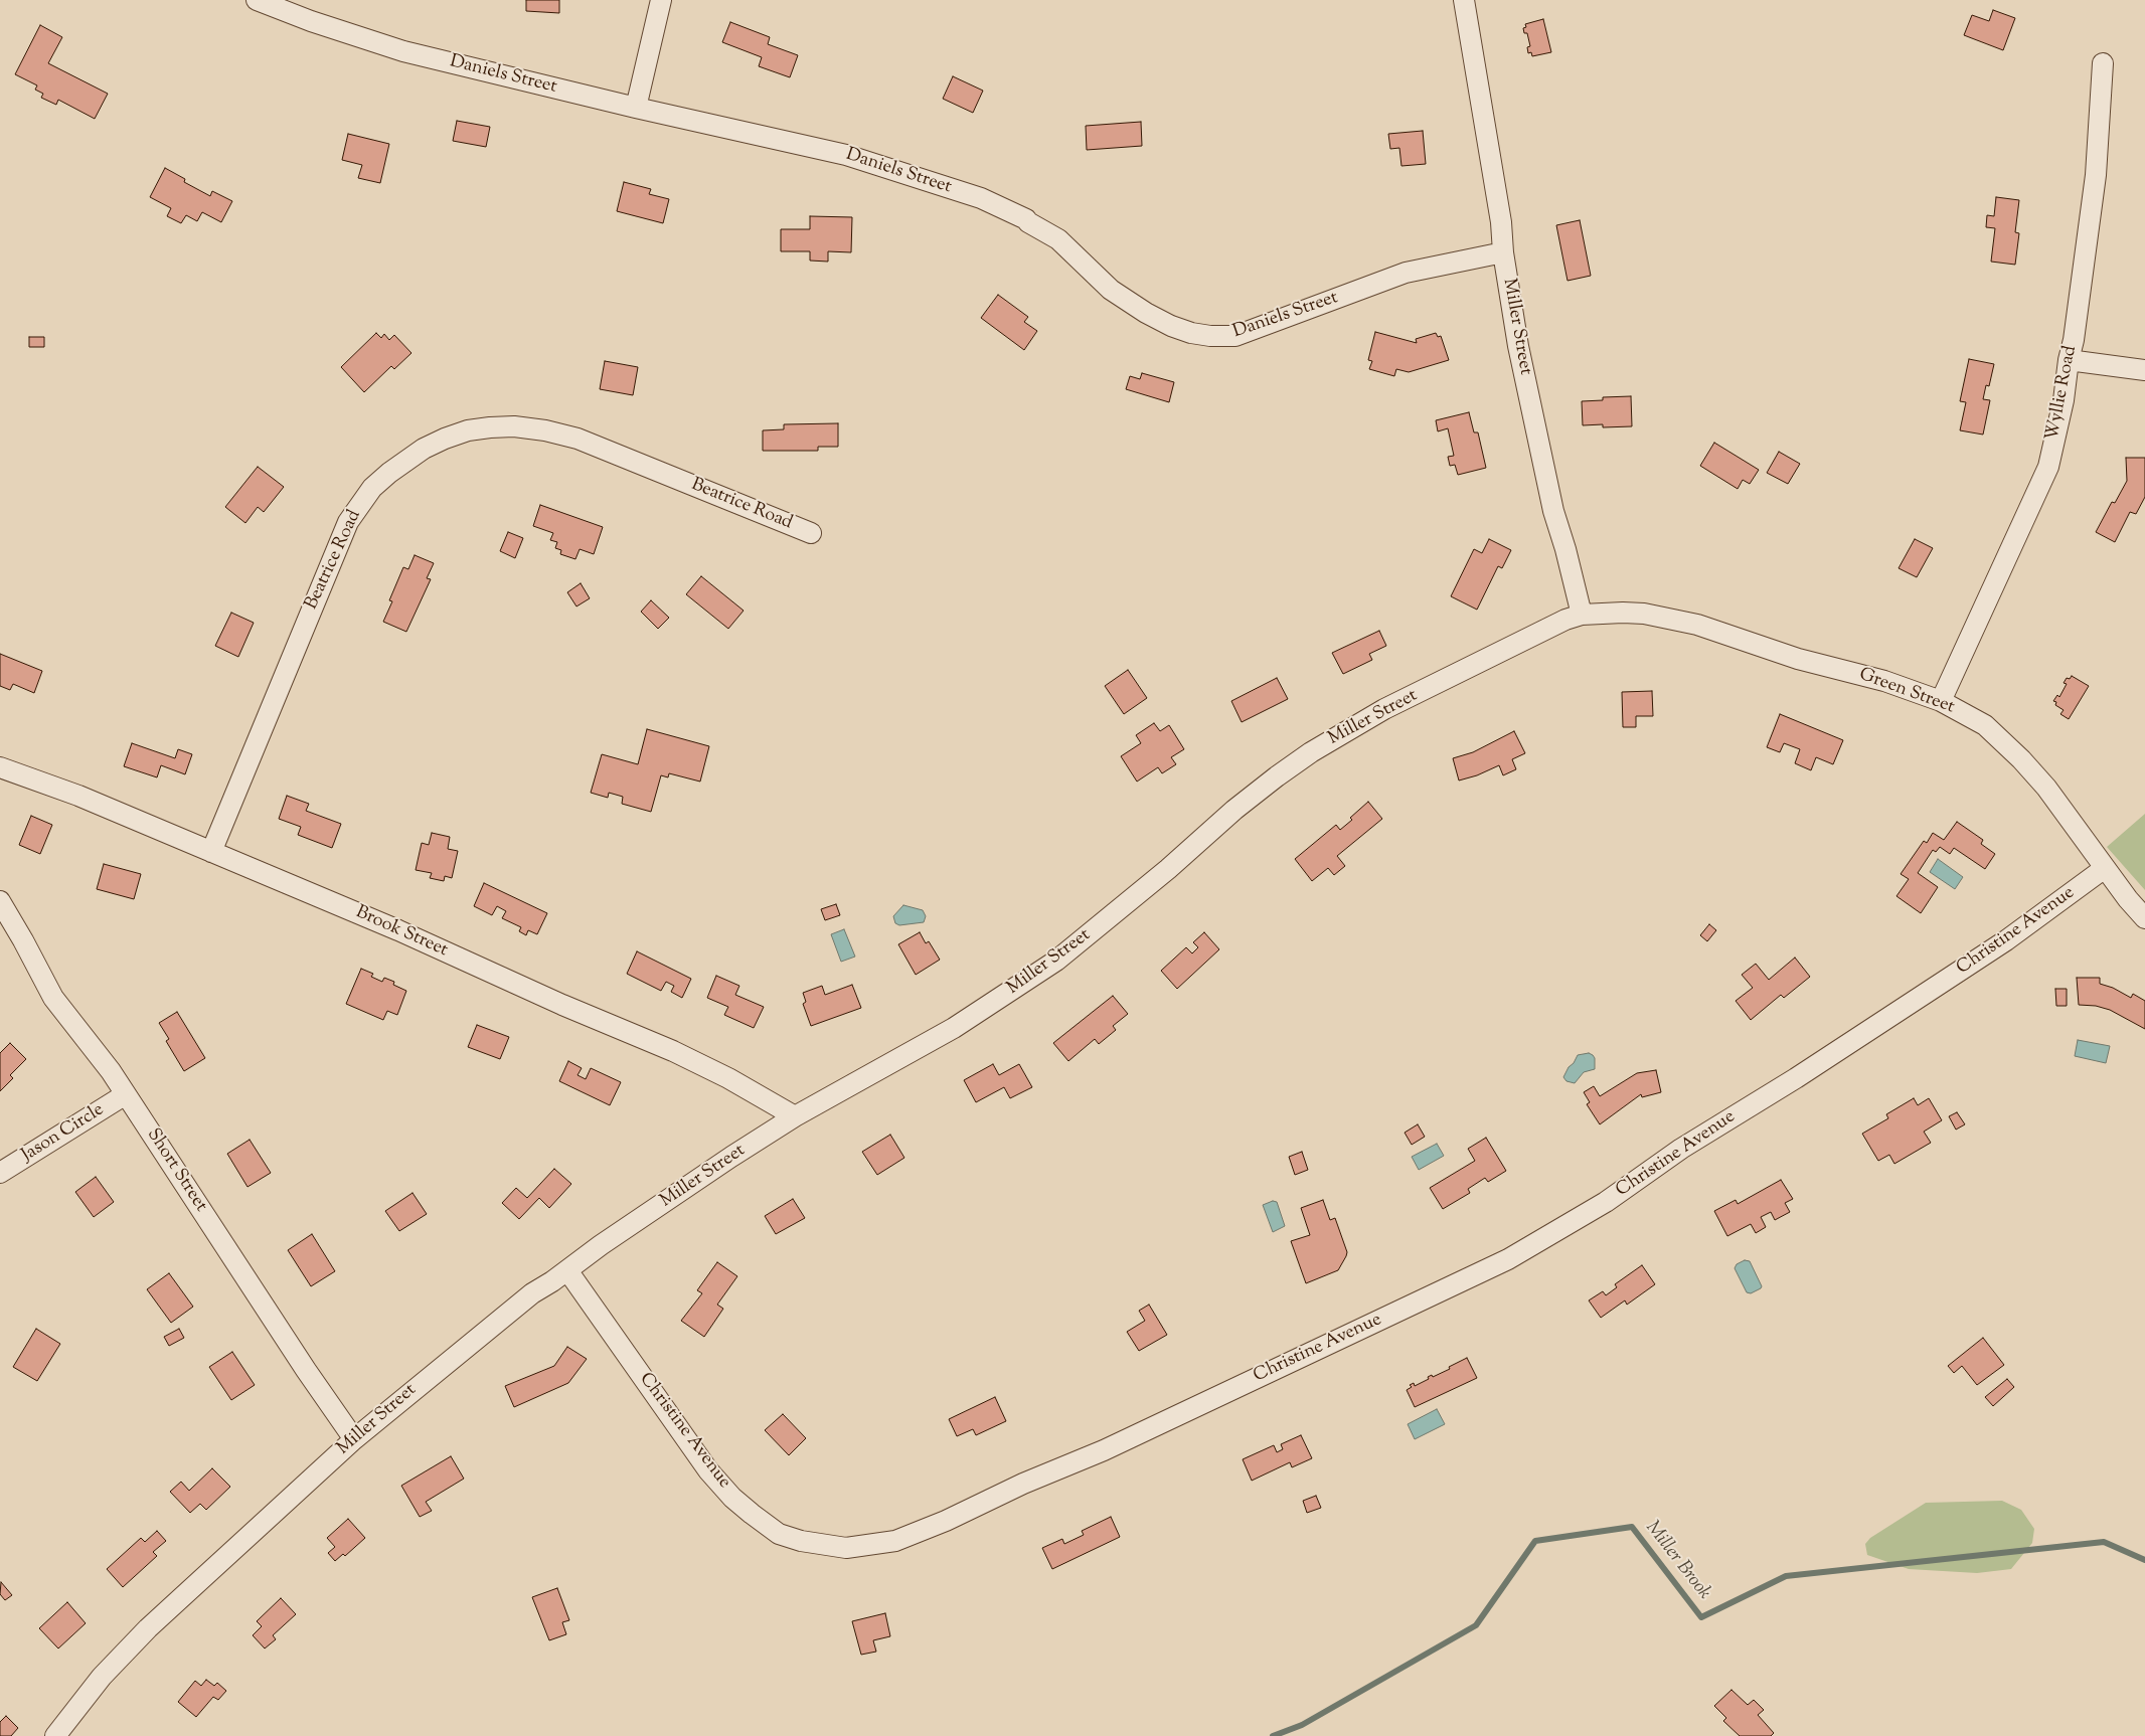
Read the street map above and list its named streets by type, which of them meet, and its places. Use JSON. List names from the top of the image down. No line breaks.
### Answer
{"streets":{"street":["Daniels Street","Miller Street","Wyllie Road","Beatrice Road","Green Street","Christine Avenue","Brook Street","Jason Circle","Short Street"]},"crossings":[["Daniels Street","Miller Street"],["Miller Street","Green Street"],["Miller Street","Christine Avenue"],["Miller Street","Brook Street"],["Miller Street","Short Street"],["Wyllie Road","Green Street"],["Beatrice Road","Brook Street"],["Green Street","Christine Avenue"],["Jason Circle","Short Street"]],"water":["Miller Brook"]}
